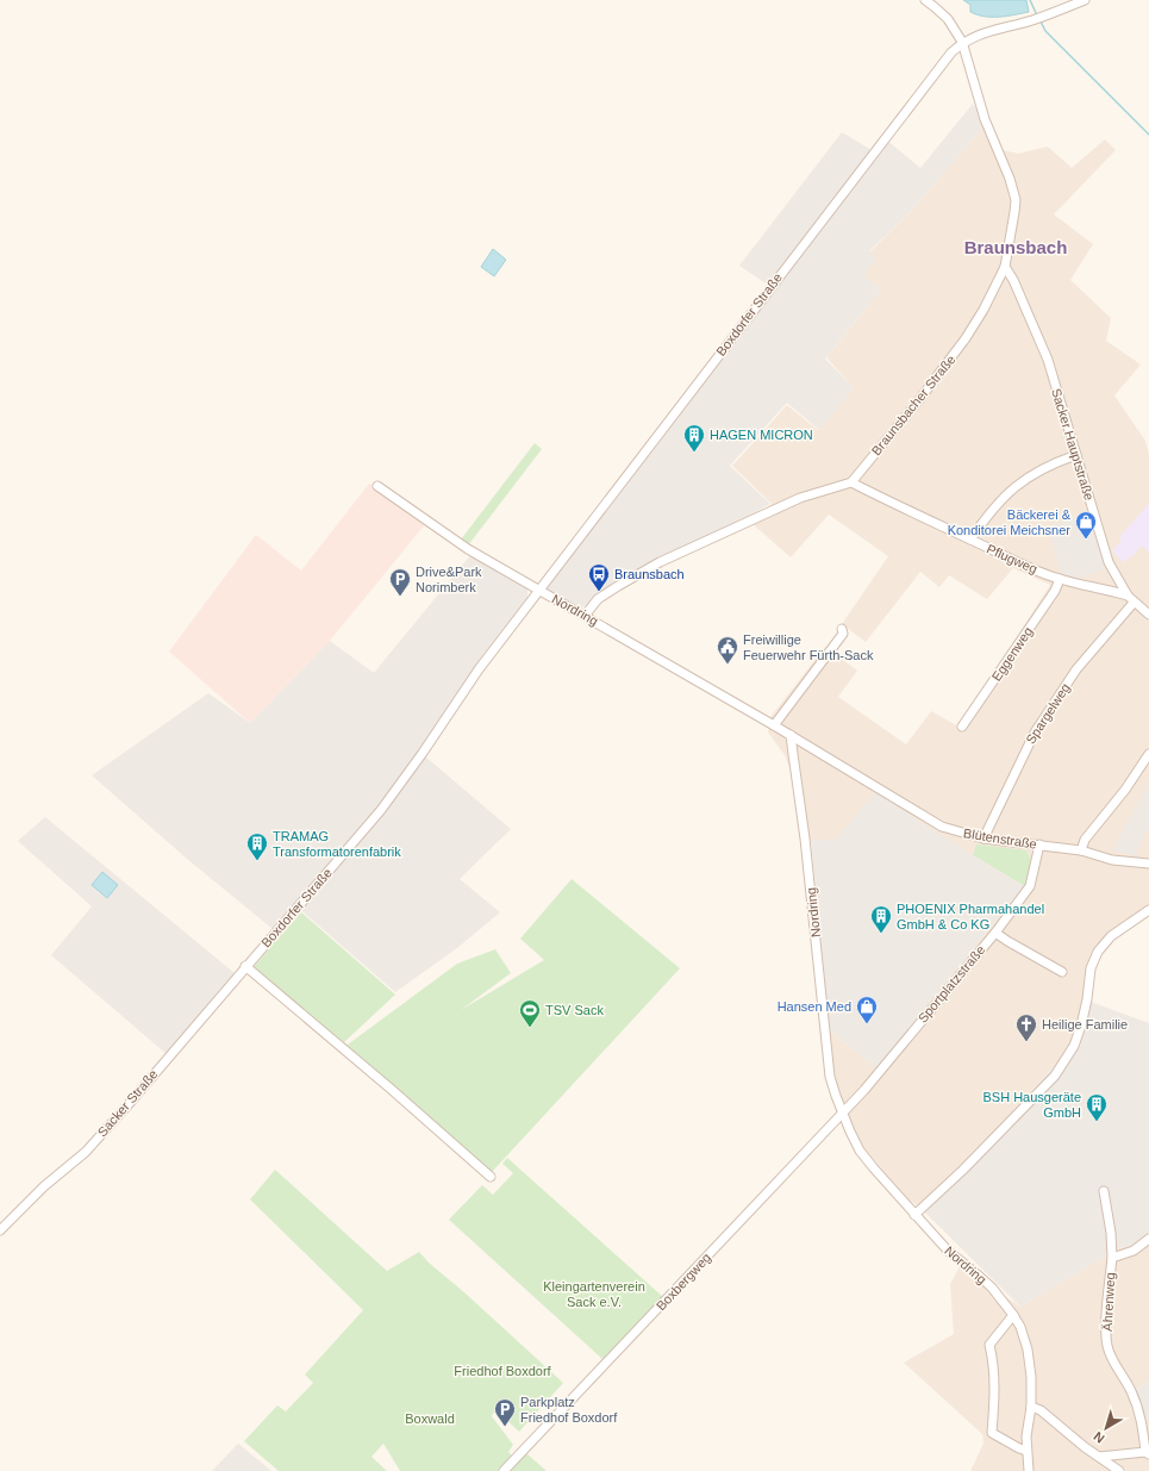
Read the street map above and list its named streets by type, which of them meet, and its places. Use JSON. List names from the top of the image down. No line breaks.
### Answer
{"streets":{"street":["Boxdorfer Straße","Braunsbacher Straße","Sacker Hauptstraße","Pflugweg","Nordring","Eggenweg","Spargelweg","Blütenstraße","Sportplatzstraße","Sacker Straße","Boxbergweg","Ährenweg"]},"crossings":[["Boxdorfer Straße","Braunsbacher Straße"],["Boxdorfer Straße","Nordring"],["Boxdorfer Straße","Sacker Straße"],["Braunsbacher Straße","Sacker Hauptstraße"],["Braunsbacher Straße","Pflugweg"],["Sacker Hauptstraße","Pflugweg"],["Sacker Hauptstraße","Spargelweg"],["Pflugweg","Eggenweg"],["Nordring","Blütenstraße"],["Nordring","Sportplatzstraße"],["Nordring","Boxbergweg"],["Spargelweg","Blütenstraße"],["Blütenstraße","Sportplatzstraße"],["Sportplatzstraße","Boxbergweg"]],"districts":["Braunsbach"],"parks":["Kleingartenverein Sack e.V.","Friedhof Boxdorf","Boxwald"],"places":{"building":["HAGEN MICRON","TRAMAG Transformatorenfabrik","PHOENIX Pharmahandel GmbH & Co KG","BSH Hausgeräte GmbH"],"shop":["Bäckerei & Konditorei Meichsner","Hansen Med"],"bus stop":["Braunsbach"],"parking":["Drive&Park Norimberk","Parkplatz Friedhof Boxdorf"],"public building":["Freiwillige Feuerwehr Fürth-Sack"],"sports":["TSV Sack"],"church":["Heilige Familie"]},"north":"bottom left"}
